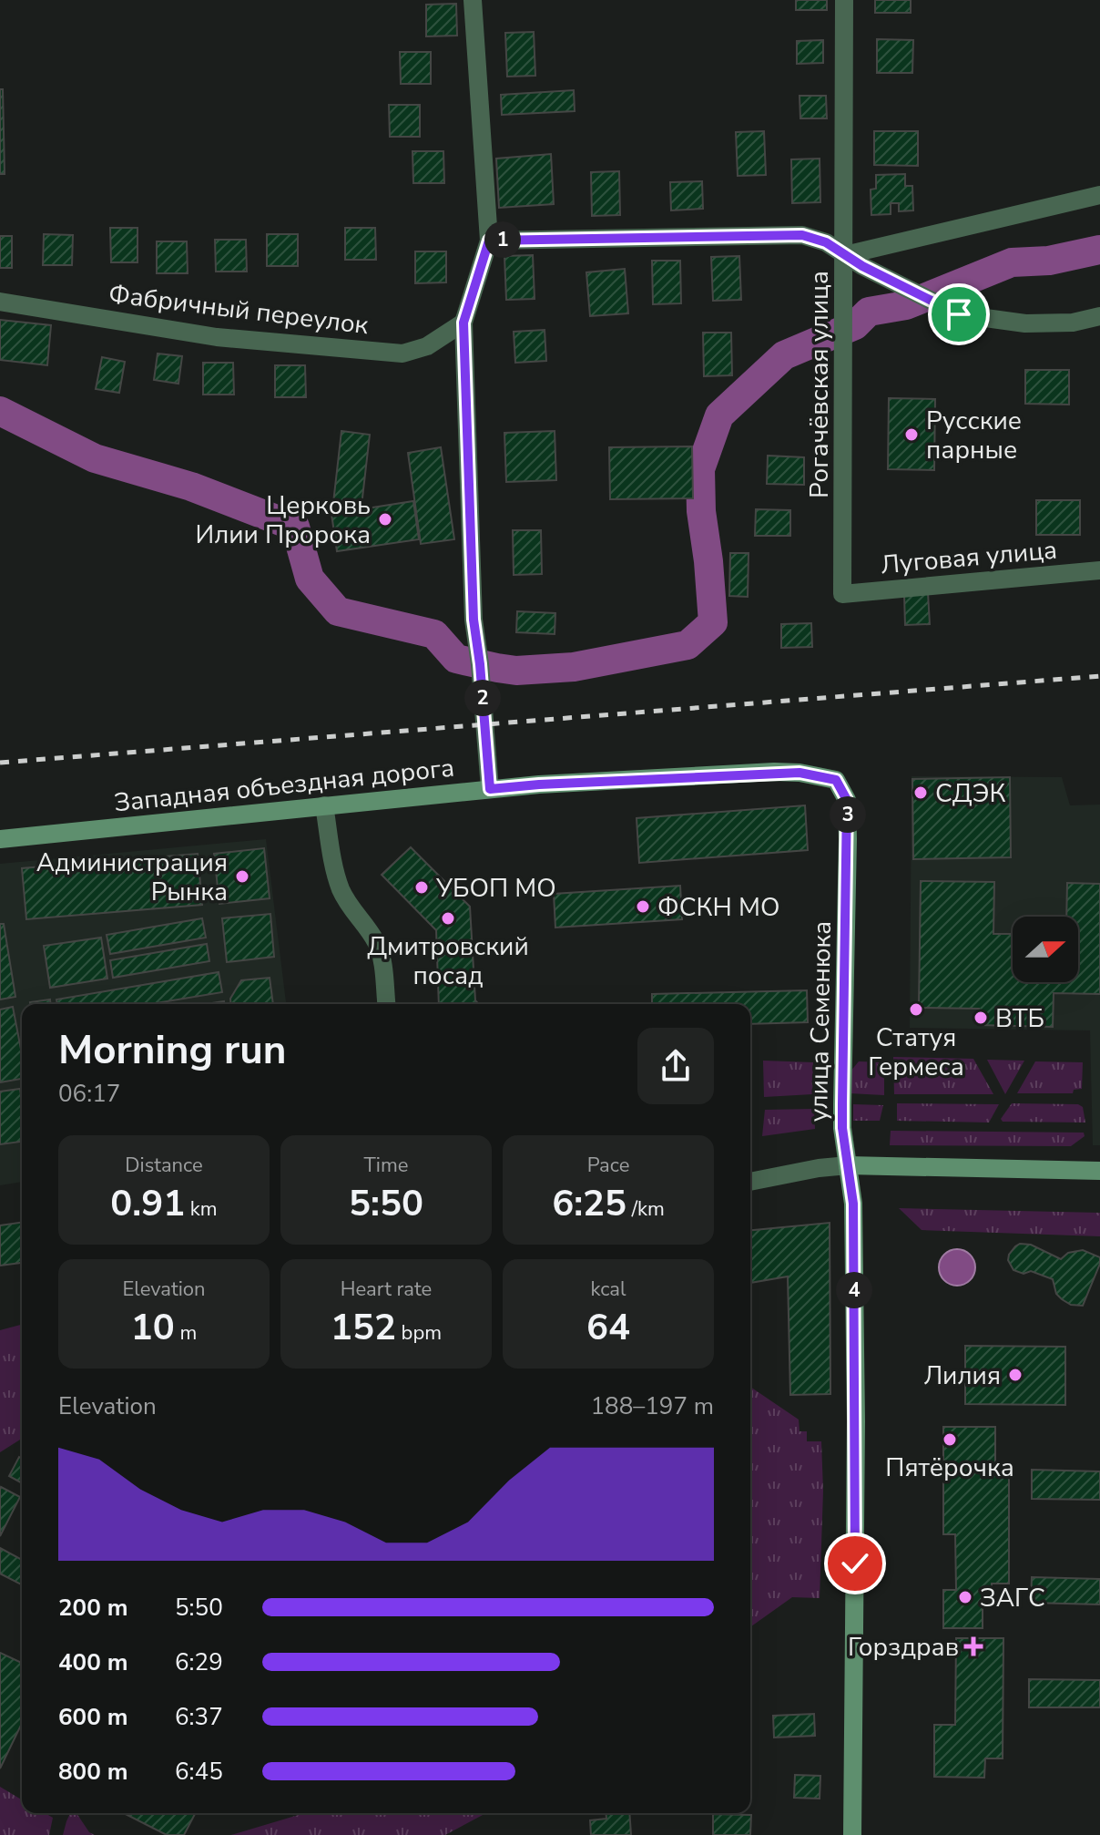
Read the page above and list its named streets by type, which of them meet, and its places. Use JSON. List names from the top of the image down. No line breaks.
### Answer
{"streets":{"main road":["Западная объездная дорога","улица Семенюка"],"street":["Фабричный переулок","Рогачёвская улица","Луговая улица"]},"crossings":[["Рогачёвская улица","Луговая улица"],["Западная объездная дорога","улица Семенюка"]],"places":{"other":["Русские парные","Церковь Илии Пророка","СДЭК","Администрация Рынка","УБОП МО","ФСКН МО","Дмитровский посад","Статуя Гермеса","ВТБ","Лилия","Пятёрочка","ЗАГС"],"health":["Горздрав"]},"north":"right","page":{"pins":["1","2","3","4"],"heading":["Morning run","06:17"],"stats":[["Distance","0.91 km"],["Time","5:50"],["Pace","6:25 /km"],["Elevation","10 m"],["Heart rate","152 bpm"],["kcal","64"]],"chart":["Elevation","188–197 m"],"list":[{"name":"200 m","note":"5:50"},{"name":"400 m","note":"6:29"},{"name":"600 m","note":"6:37"},{"name":"800 m","note":"6:45"}]}}
